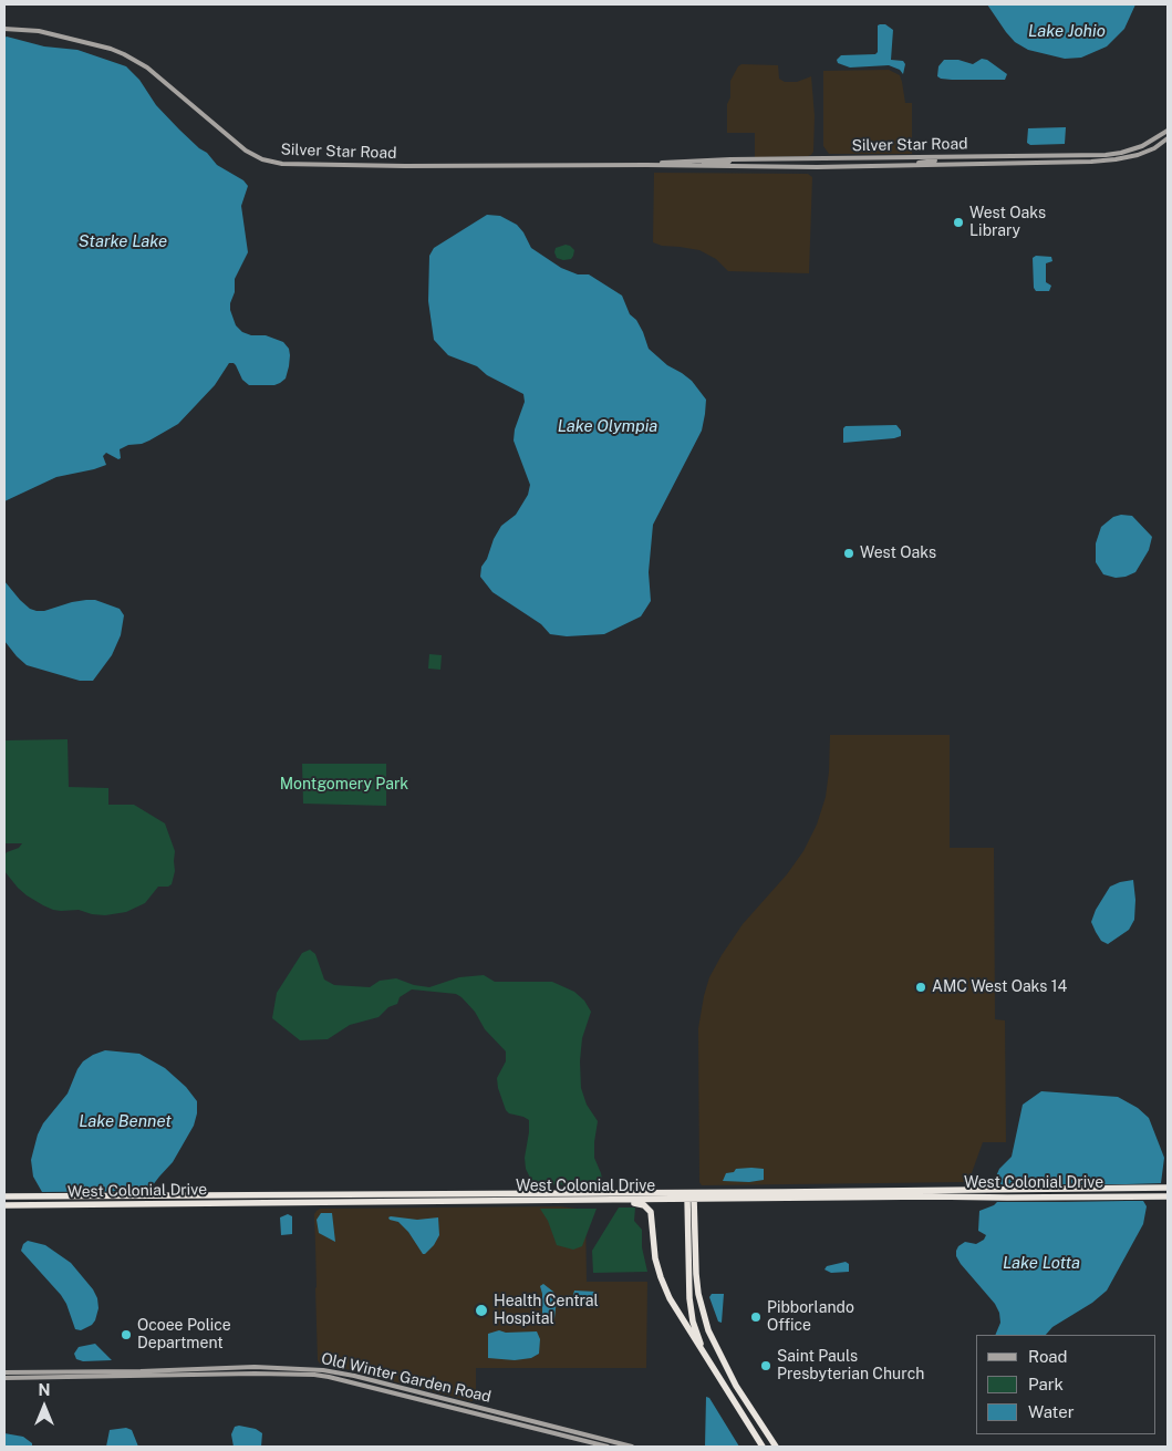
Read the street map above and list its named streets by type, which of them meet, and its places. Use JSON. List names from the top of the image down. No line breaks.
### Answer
{"streets":{"highway":["West Colonial Drive"],"main road":["Silver Star Road","Old Winter Garden Road"]},"water":["Lake Johio","Starke Lake","Lake Olympia","Lake Bennet","Lake Lotta"],"parks":["Montgomery Park"],"places":["West Oaks Library","West Oaks","AMC West Oaks 14","Health Central Hospital","Pibborlando Office","Ocoee Police Department","Saint Pauls Presbyterian Church"],"legend":["Road","Park","Water"],"north":"top"}
